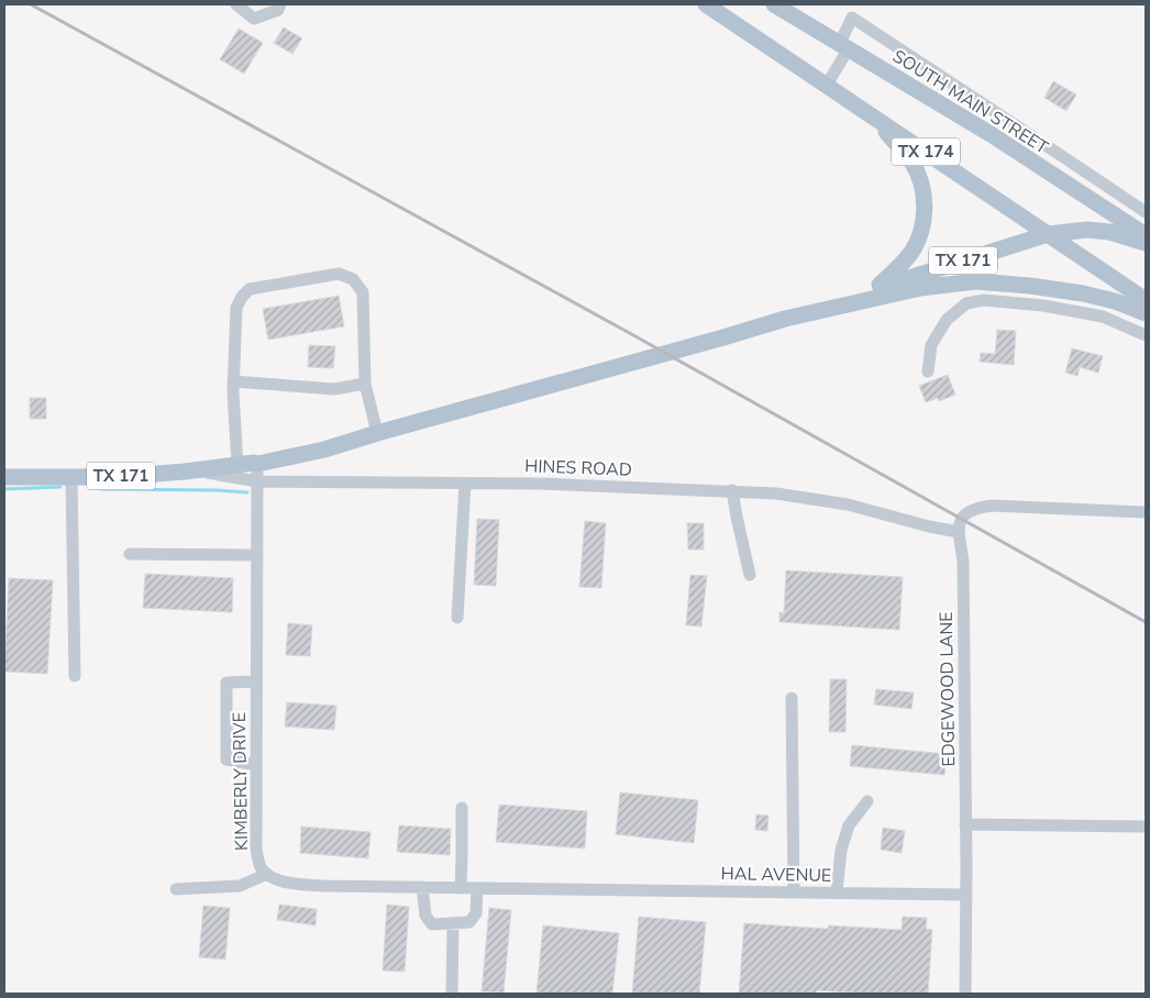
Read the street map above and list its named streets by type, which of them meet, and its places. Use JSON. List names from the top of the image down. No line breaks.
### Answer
{"streets":{"main road":["SOUTH MAIN STREET","TX 174","TX 171"],"street":["HINES ROAD","EDGEWOOD LANE","KIMBERLY DRIVE","HAL AVENUE"]},"crossings":[["TX 174","TX 171"],["TX 171","HINES ROAD"],["TX 171","KIMBERLY DRIVE"],["HINES ROAD","EDGEWOOD LANE"],["HINES ROAD","KIMBERLY DRIVE"],["EDGEWOOD LANE","HAL AVENUE"]]}
